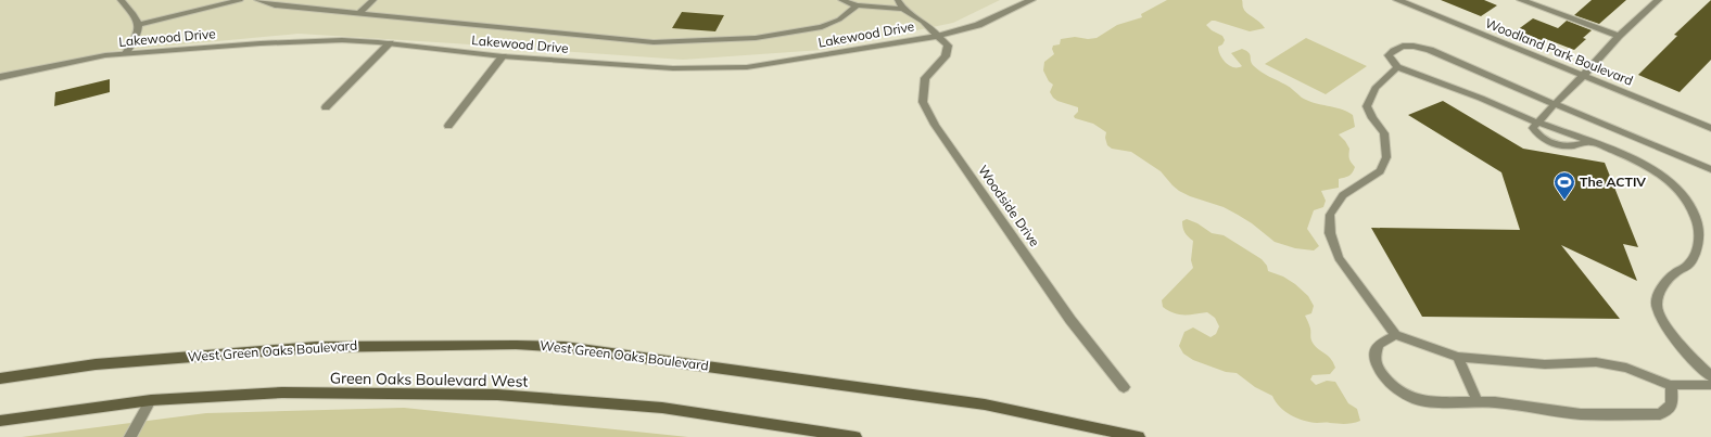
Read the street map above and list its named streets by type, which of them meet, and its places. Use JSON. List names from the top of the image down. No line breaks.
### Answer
{"streets":{"main road":["West Green Oaks Boulevard","Green Oaks Boulevard West"],"street":["Lakewood Drive","Woodland Park Boulevard","Woodside Drive"]},"crossings":[["Lakewood Drive","Woodside Drive"]],"places":{"sports":["The ACTIV"]}}
